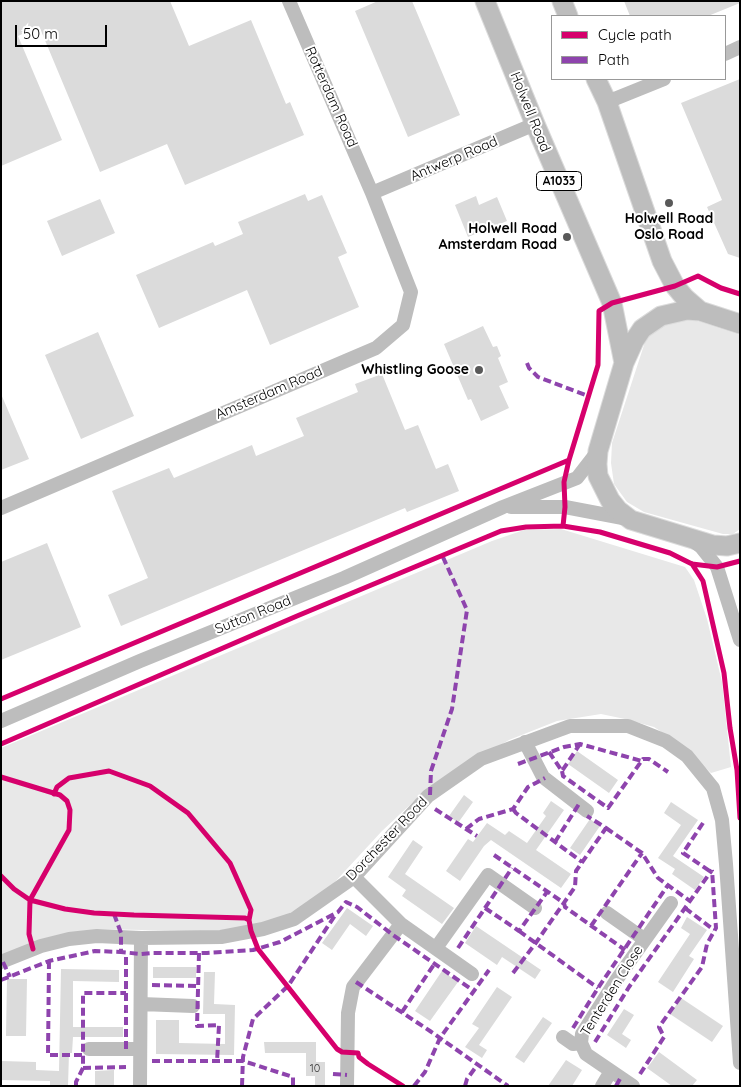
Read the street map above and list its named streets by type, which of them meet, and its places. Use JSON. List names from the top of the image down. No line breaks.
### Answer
{"streets":{"highway":["Holwell Road","A1033"],"street":["Rotterdam Road","Antwerp Road","Amsterdam Road","Sutton Road","Dorchester Road","Tenterden Close"]},"crossings":[["Rotterdam Road","Antwerp Road"],["Rotterdam Road","Amsterdam Road"],["Holwell Road","Antwerp Road"],["Antwerp Road","Amsterdam Road"]],"places":["Holwell Road Oslo Road","Holwell Road Amsterdam Road","Whistling Goose"],"house_numbers":["10"],"legend":["Cycle path","Path"],"scale_bar":"50 m"}
